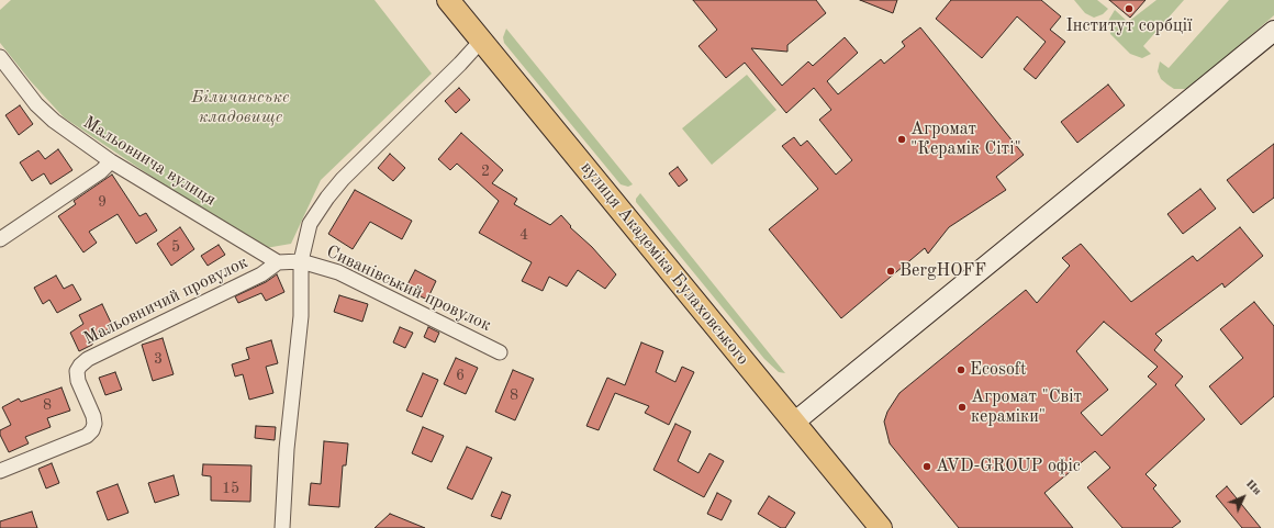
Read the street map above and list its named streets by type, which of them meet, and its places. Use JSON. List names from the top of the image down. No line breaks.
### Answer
{"streets":{"main road":["вулиця Академіка Булаховського"],"street":["Мальовнича вулиця","Сиванівський провулок","Мальовничий провулок"]},"crossings":[["Мальовнича вулиця","Мальовничий провулок"]],"parks":["Біличанське кладовище"],"places":["Інститут сорбції","Агромат \"Керамік Сіті\"","BergHOFF","Ecosoft","Агромат \"Світ кераміки\"","AVD-GROUP офіс"],"house_numbers":["2","9","4","5","3","6","8","8","15"],"north":"top right"}
